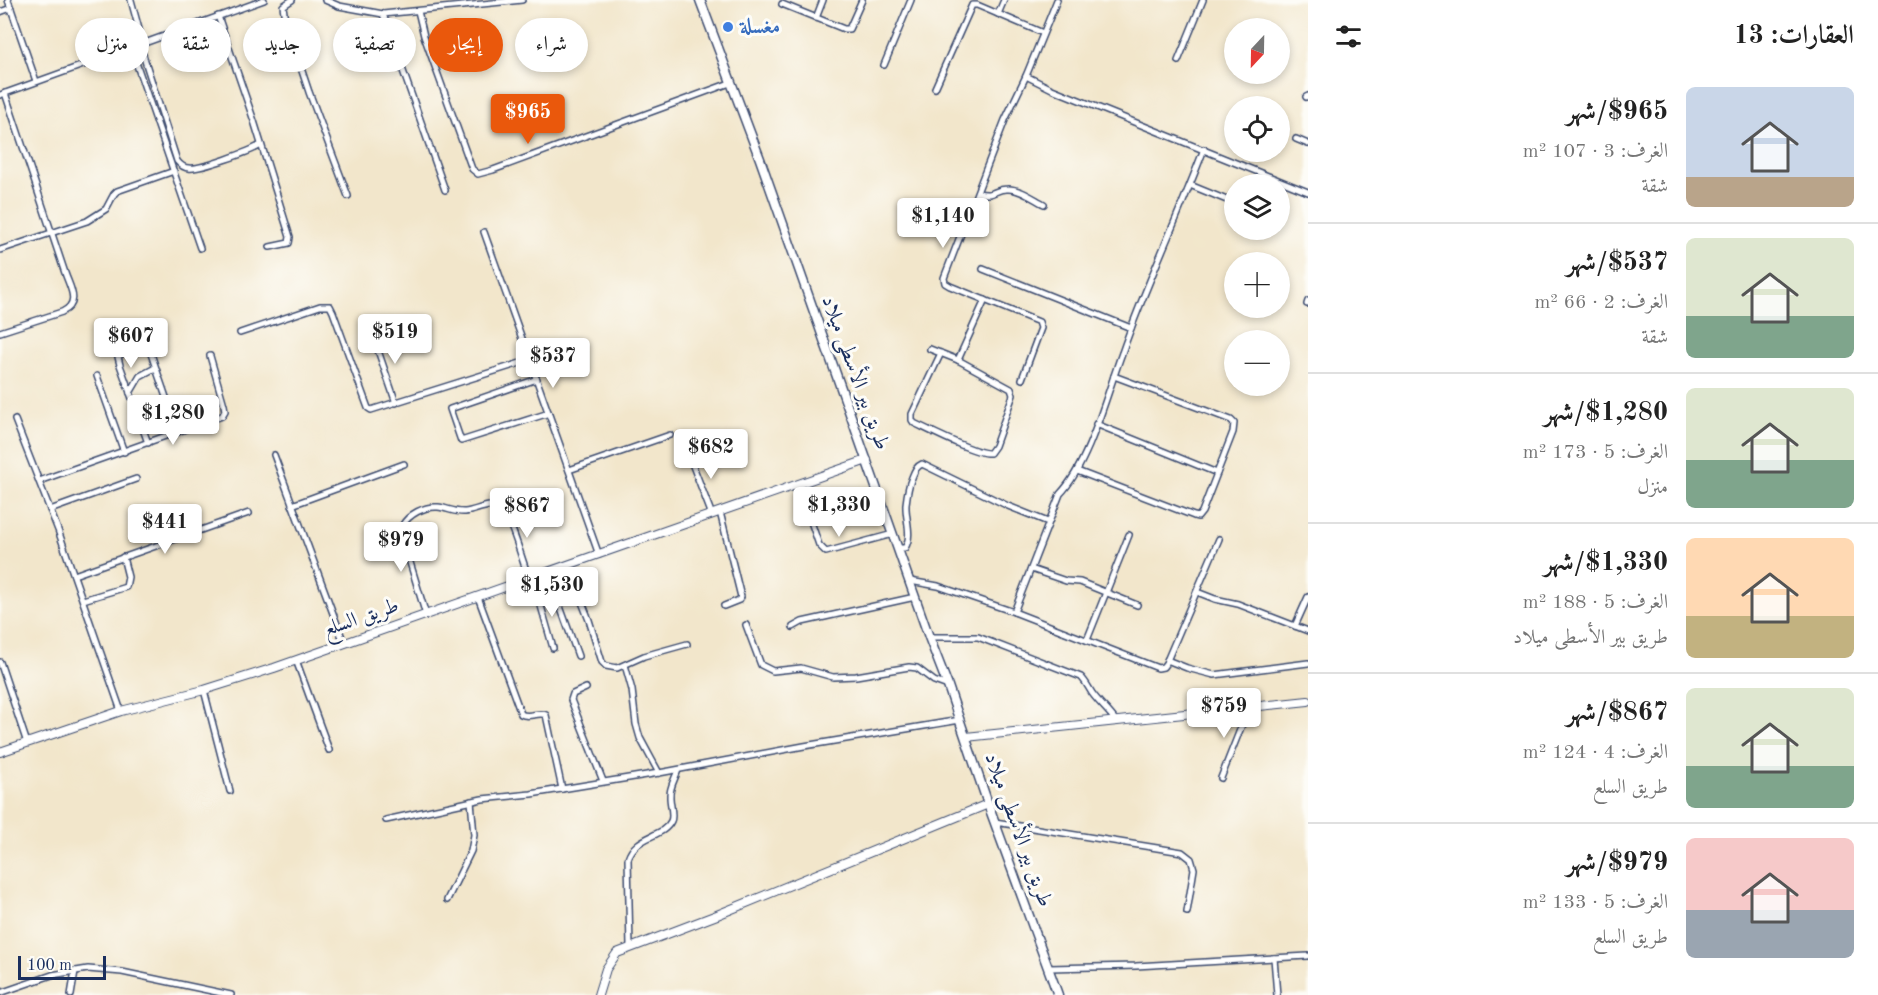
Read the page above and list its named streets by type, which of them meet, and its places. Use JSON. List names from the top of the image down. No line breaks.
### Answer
{"streets":{"main road":["طريق بير الأسطى ميلاد"],"street":["طريق السلع"]},"crossings":[["طريق بير الأسطى ميلاد","طريق السلع"]],"places":["مغسلة"],"scale_bar":"100 m","north":"bottom","page":{"heading":"العقارات: 13","map_buttons":["+","−"],"chip":["شراء","إيجار","تصفية","جديد","شقة","منزل"],"list":[{"name":"$965/شهر","note":"الغرف: 3 · 107 m² · شقة"},{"name":"$537/شهر","note":"الغرف: 2 · 66 m² · شقة"},{"name":"$1,280/شهر","note":"الغرف: 5 · 173 m² · منزل"},{"name":"$1,330/شهر","note":"الغرف: 5 · 188 m² · طريق بير الأسطى ميلاد"},{"name":"$867/شهر","note":"الغرف: 4 · 124 m² · طريق السلع"},{"name":"$979/شهر","note":"الغرف: 5 · 133 m² · طريق السلع"}],"price":["$965","$1,140","$519","$607","$537","$1,280","$682","$1,330","$867","$441","$979","$1,530","$759"],"scale":"100 m"}}
